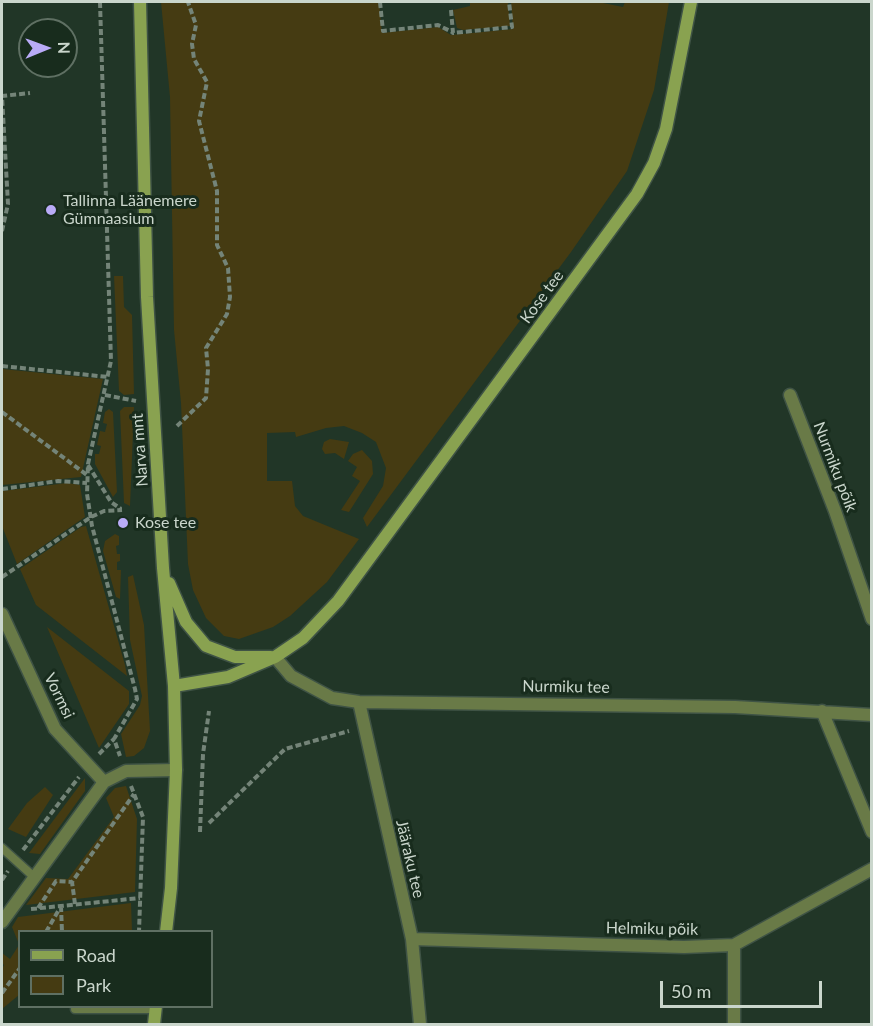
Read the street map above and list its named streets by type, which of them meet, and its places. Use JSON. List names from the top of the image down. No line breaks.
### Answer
{"streets":{"main road":["Kose tee","Narva mnt"],"street":["Nurmiku põik","Nurmiku tee","Vormsi","Jääraku tee","Helmiku põik"]},"crossings":[["Kose tee","Narva mnt"],["Kose tee","Nurmiku tee"],["Nurmiku tee","Jääraku tee"],["Jääraku tee","Helmiku põik"]],"places":["Tallinna Läänemere Gümnaasium","Kose tee"],"legend":["Road","Park"],"scale_bar":"50 m","north":"right"}
